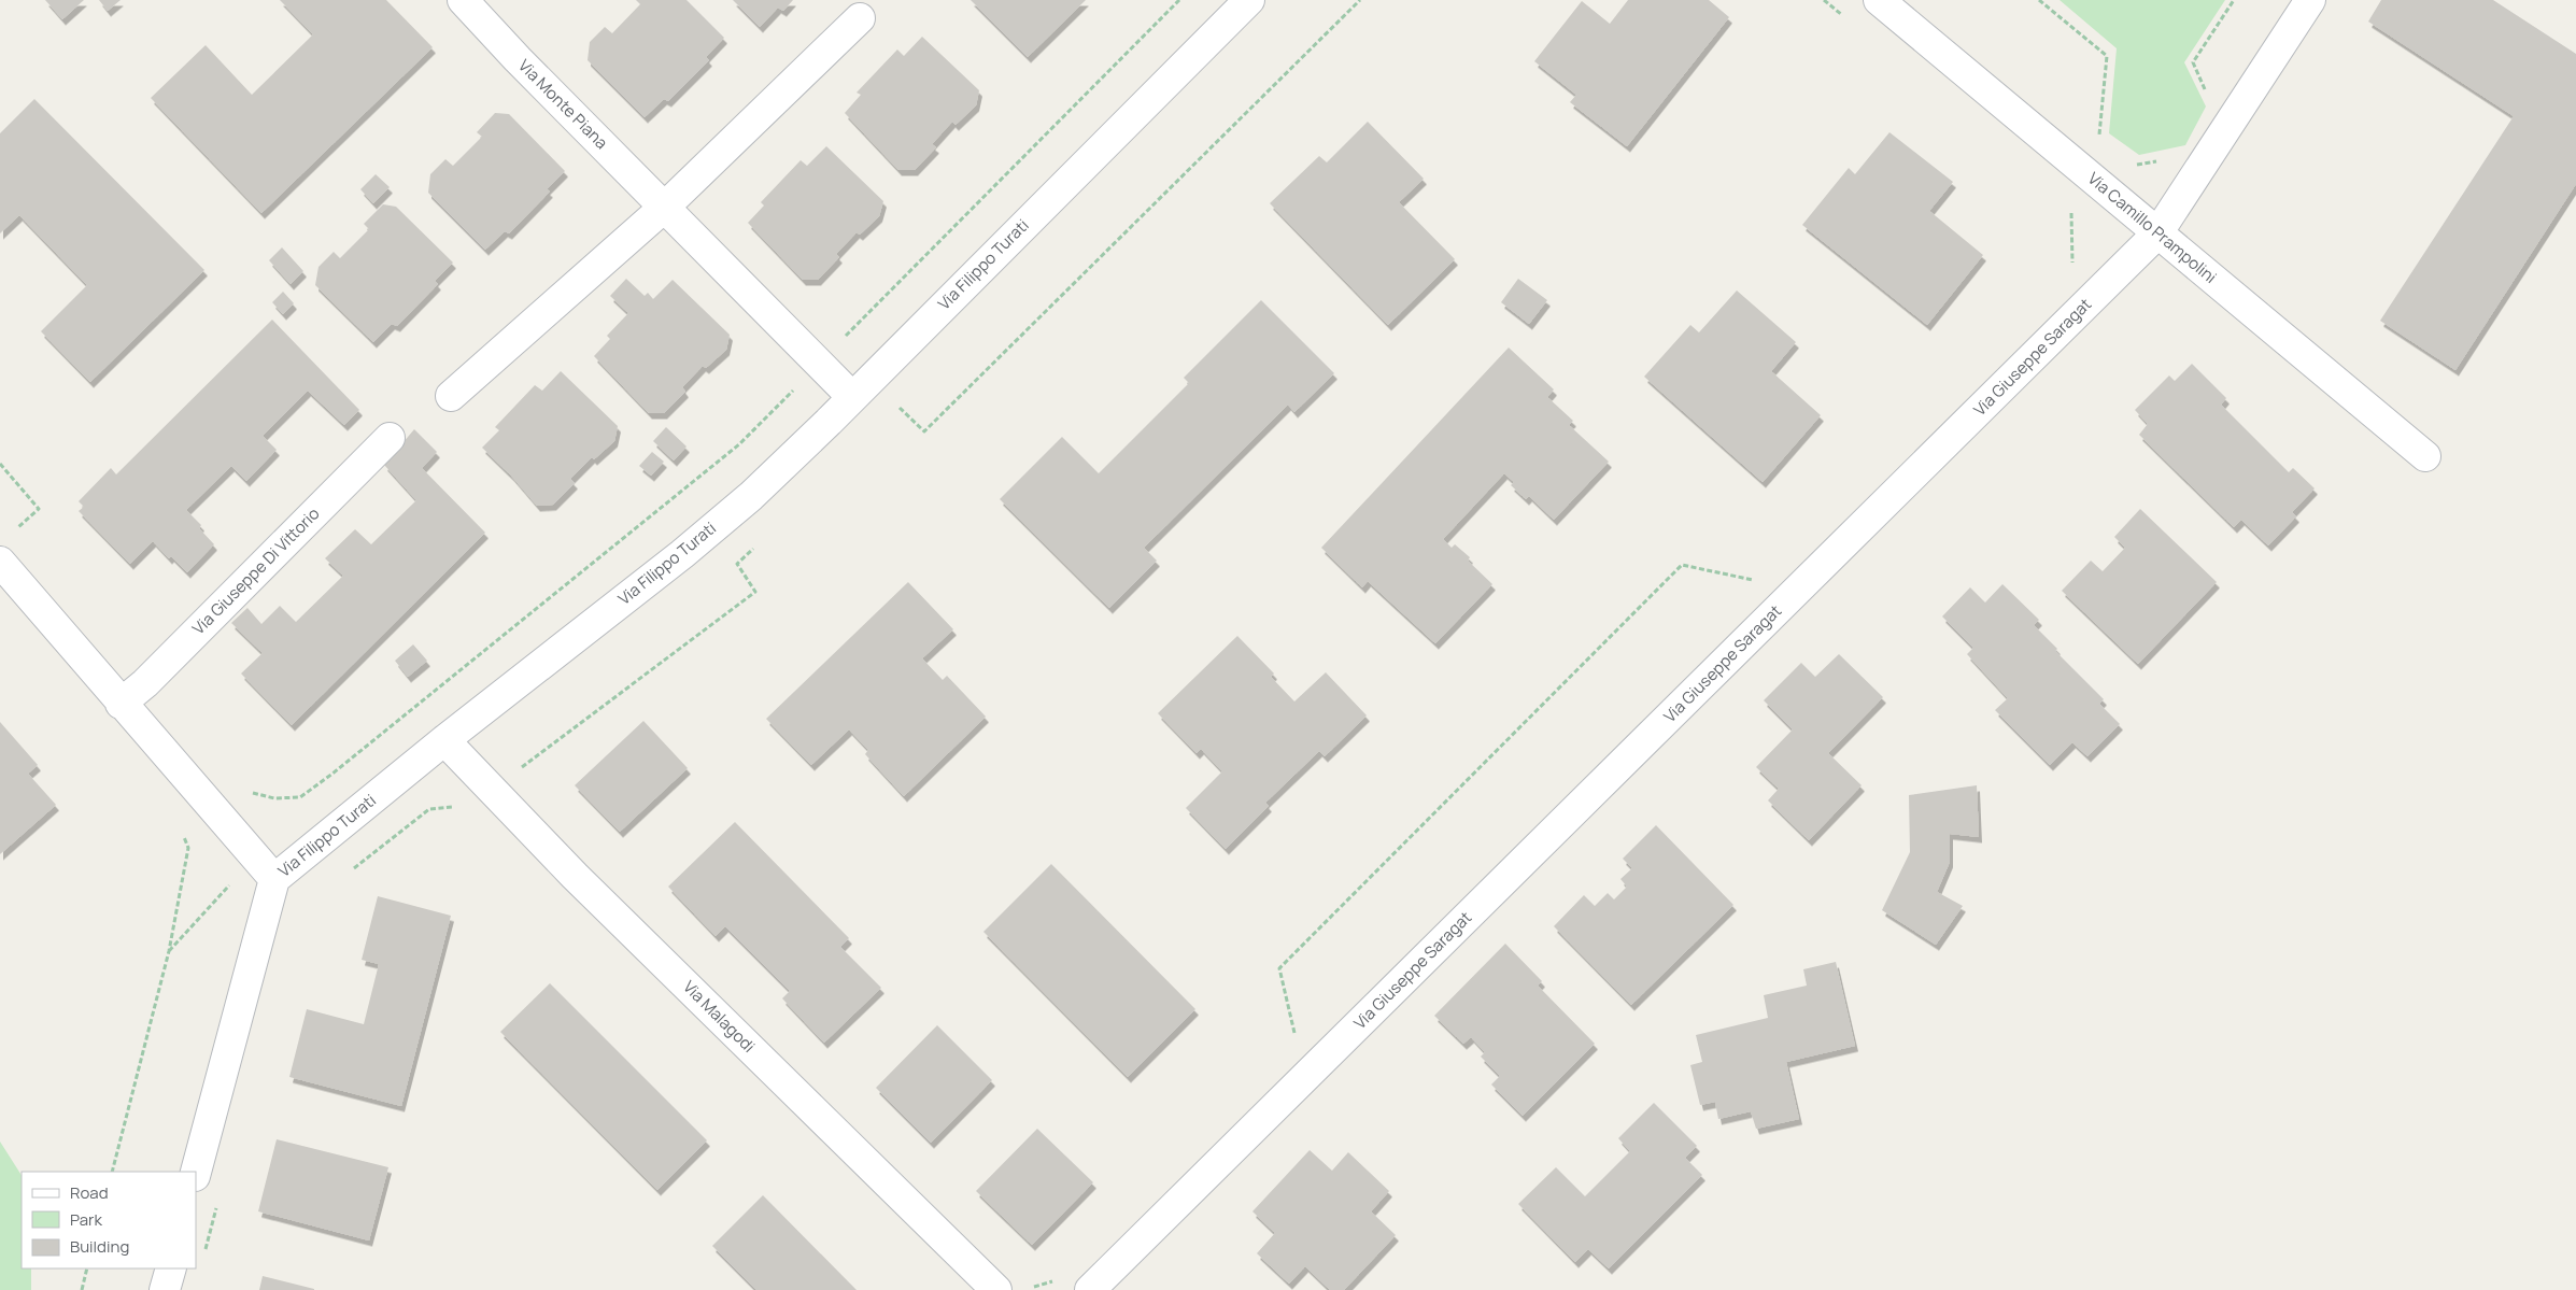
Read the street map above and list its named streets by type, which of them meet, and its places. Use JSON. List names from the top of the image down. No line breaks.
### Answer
{"streets":{"street":["Via Monte Piana","Via Camillo Prampolini","Via Filippo Turati","Via Giuseppe Saragat","Via Giuseppe Di Vittorio","Via Malagodi"]},"crossings":[["Via Monte Piana","Via Filippo Turati"],["Via Camillo Prampolini","Via Giuseppe Saragat"],["Via Filippo Turati","Via Malagodi"]],"legend":["Road","Park","Building"]}
